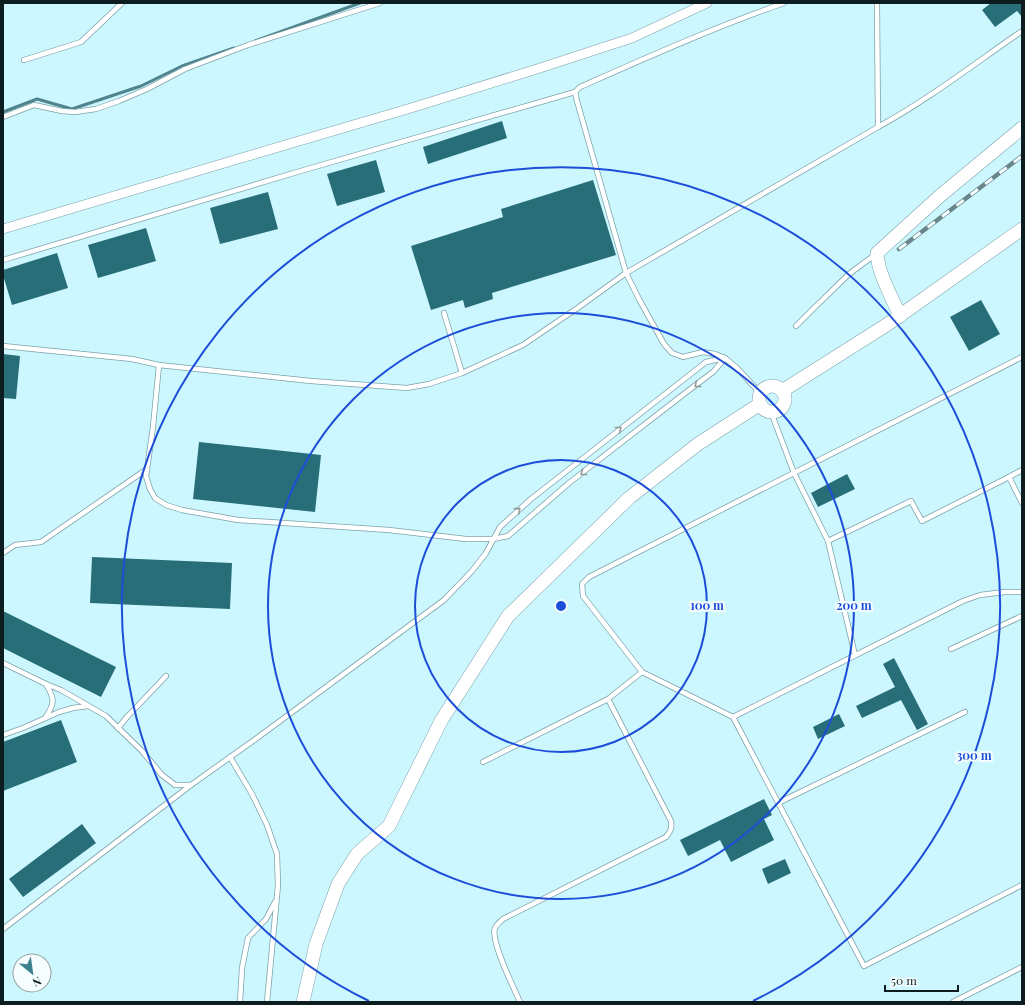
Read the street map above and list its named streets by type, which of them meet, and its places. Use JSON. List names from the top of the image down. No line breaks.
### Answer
{"scale_bar":"50 m","north":"bottom right","rings":["100 m","200 m","300 m"]}
